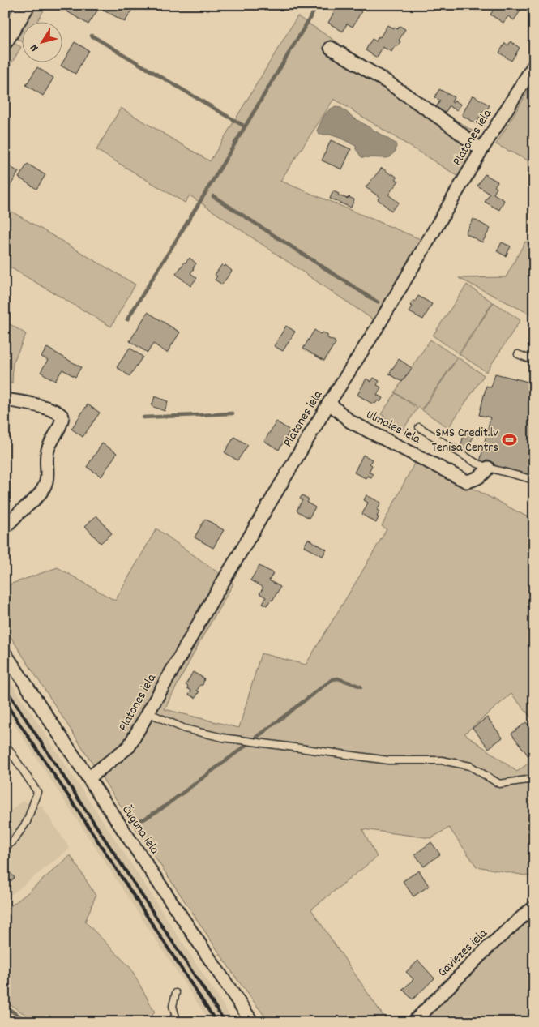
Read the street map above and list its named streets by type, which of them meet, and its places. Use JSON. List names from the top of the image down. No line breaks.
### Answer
{"streets":{"street":["Platones iela","Ulmales iela","Čuguna iela","Gaviezes iela"]},"crossings":[["Platones iela","Ulmales iela"],["Platones iela","Čuguna iela"]],"places":{"sports":["SMS Credit.lv Tenisa Centrs"]},"north":"bottom left"}
